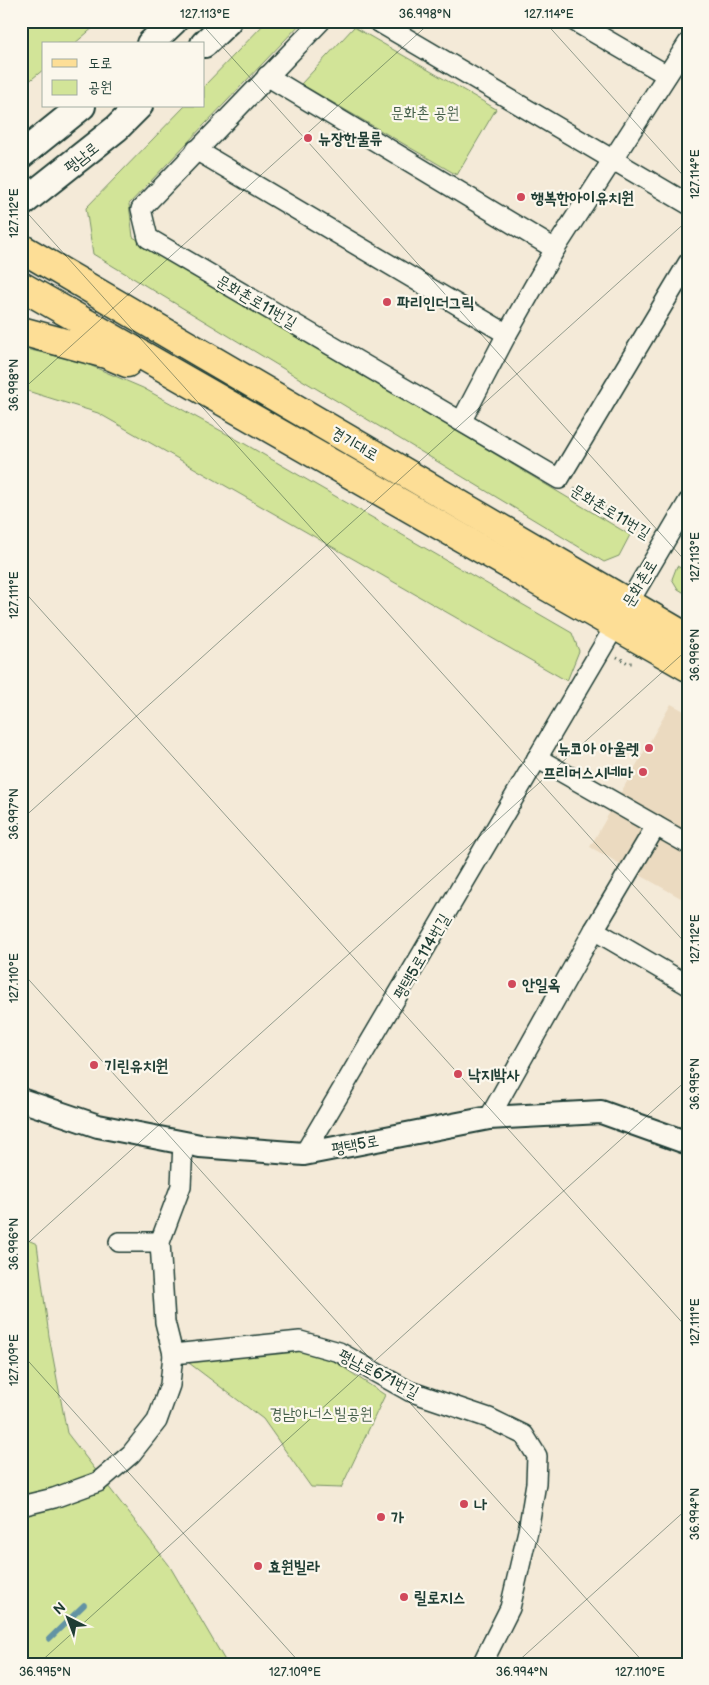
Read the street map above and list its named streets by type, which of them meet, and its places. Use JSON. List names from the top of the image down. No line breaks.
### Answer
{"streets":{"main road":["평남로","경기대로"],"street":["문화촌로11번길","문화촌로","평택5로114번길","평택5로","평남로671번길"]},"crossings":[["문화촌로11번길","문화촌로"],["경기대로","문화촌로"],["경기대로","평택5로114번길"],["문화촌로","평택5로114번길"],["평택5로114번길","평택5로"]],"parks":["문화촌 공원","경남아너스빌공원"],"places":["뉴장한물류","행복한아이유치원","파리인더그릭","뉴코아 아울렛","프리머스시네마","안일옥","기린유치원","낙지박사","나","가","효원빌라","릴로지스"],"legend":["도로","공원"],"north":"top left","coordinates":["127.113°E","36.998°N","127.114°E","127.112°E","127.111°E","36.996°N","36.997°N","127.110°E","36.995°N","127.109°E","36.994°N"]}
